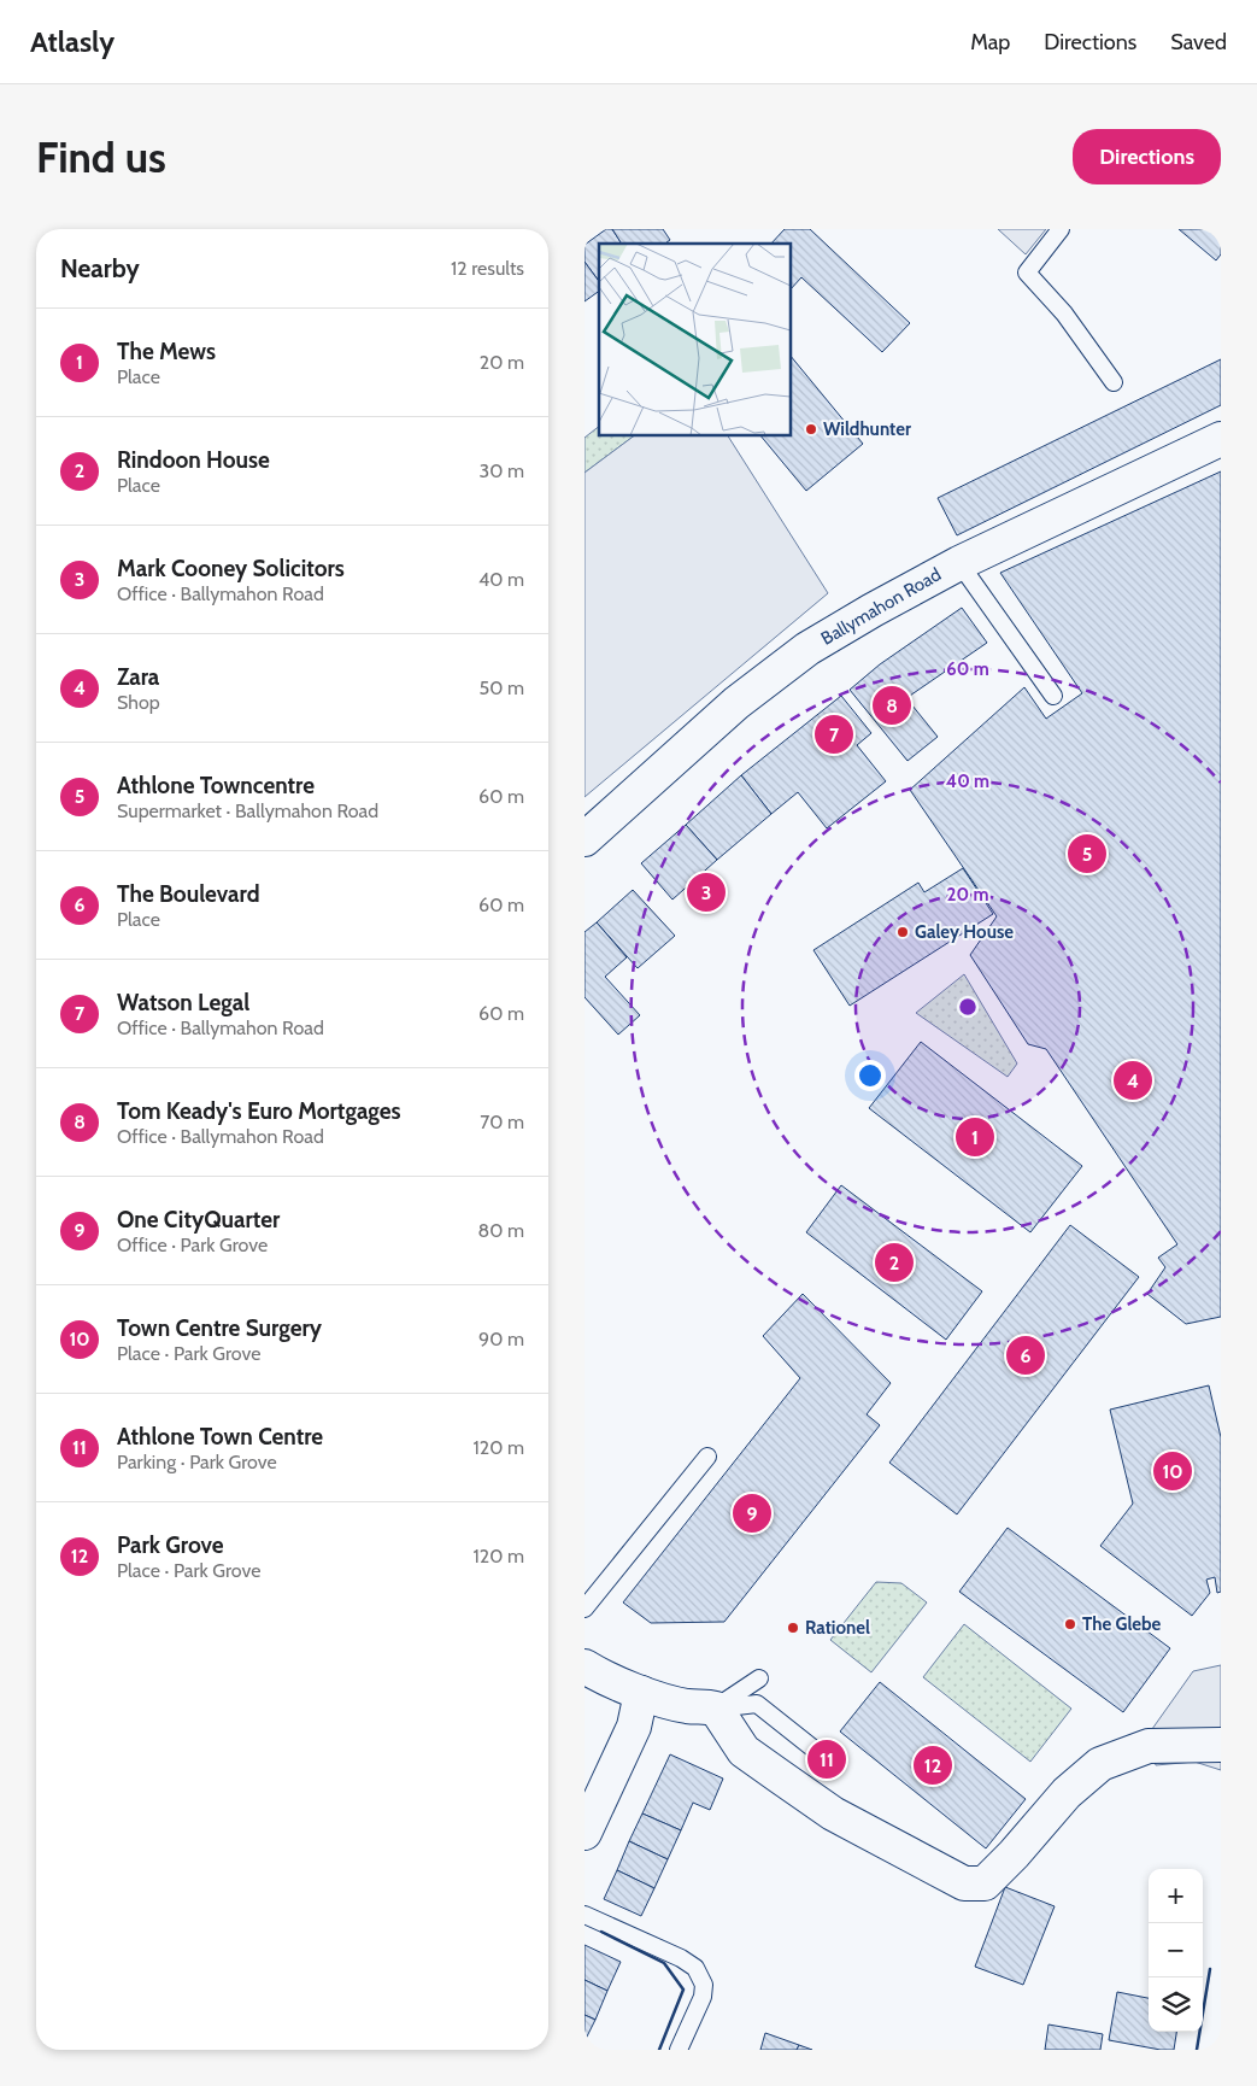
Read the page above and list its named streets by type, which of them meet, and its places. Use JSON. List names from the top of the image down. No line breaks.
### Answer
{"streets":{"street":["Ballymahon Road"]},"places":["Wildhunter","Galey House","The Glebe","Rationel"],"page":{"header":"Atlasly","nav":["Map","Directions","Saved"],"buttons":"Directions","title":"Find us","heading":["Nearby","12 results"],"list":[{"mark":"1","name":"The Mews","note":"Place","value":"20 m"},{"mark":"2","name":"Rindoon House","note":"Place","value":"30 m"},{"mark":"3","name":"Mark Cooney Solicitors","note":"Office · Ballymahon Road","value":"40 m"},{"mark":"4","name":"Zara","note":"Shop","value":"50 m"},{"mark":"5","name":"Athlone Towncentre","note":"Supermarket · Ballymahon Road","value":"60 m"},{"mark":"6","name":"The Boulevard","note":"Place","value":"60 m"},{"mark":"7","name":"Watson Legal","note":"Office · Ballymahon Road","value":"60 m"},{"mark":"8","name":"Tom Keady's Euro Mortgages","note":"Office · Ballymahon Road","value":"70 m"},{"mark":"9","name":"One CityQuarter","note":"Office · Park Grove","value":"80 m"},{"mark":"10","name":"Town Centre Surgery","note":"Place · Park Grove","value":"90 m"},{"mark":"11","name":"Athlone Town Centre","note":"Parking · Park Grove","value":"120 m"},{"mark":"12","name":"Park Grove","note":"Place · Park Grove","value":"120 m"}],"pins":["8","7","5","3","4","1","2","6","10","9","11","12"],"map_buttons":["+","−"]},"rings":["60 m","40 m","20 m"]}
